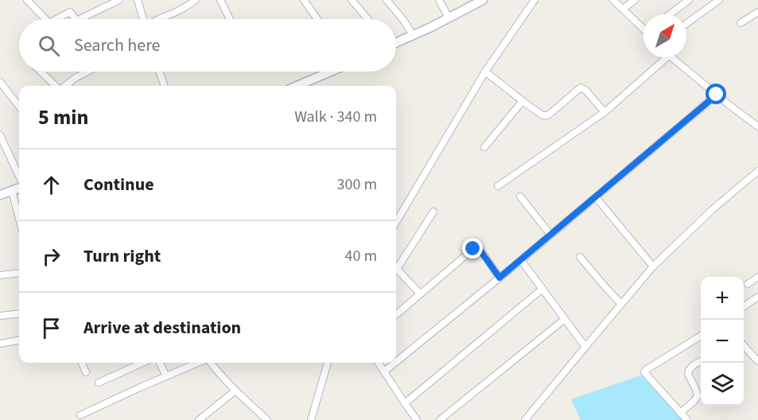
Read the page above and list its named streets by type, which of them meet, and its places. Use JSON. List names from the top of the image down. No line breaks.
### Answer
{"north":"top right","page":{"search":"Search here","heading":["5 min","Walk · 340 m"],"list":[["Continue","300 m"],["Turn right","40 m"],"Arrive at destination"],"map_buttons":["+","−"]}}
